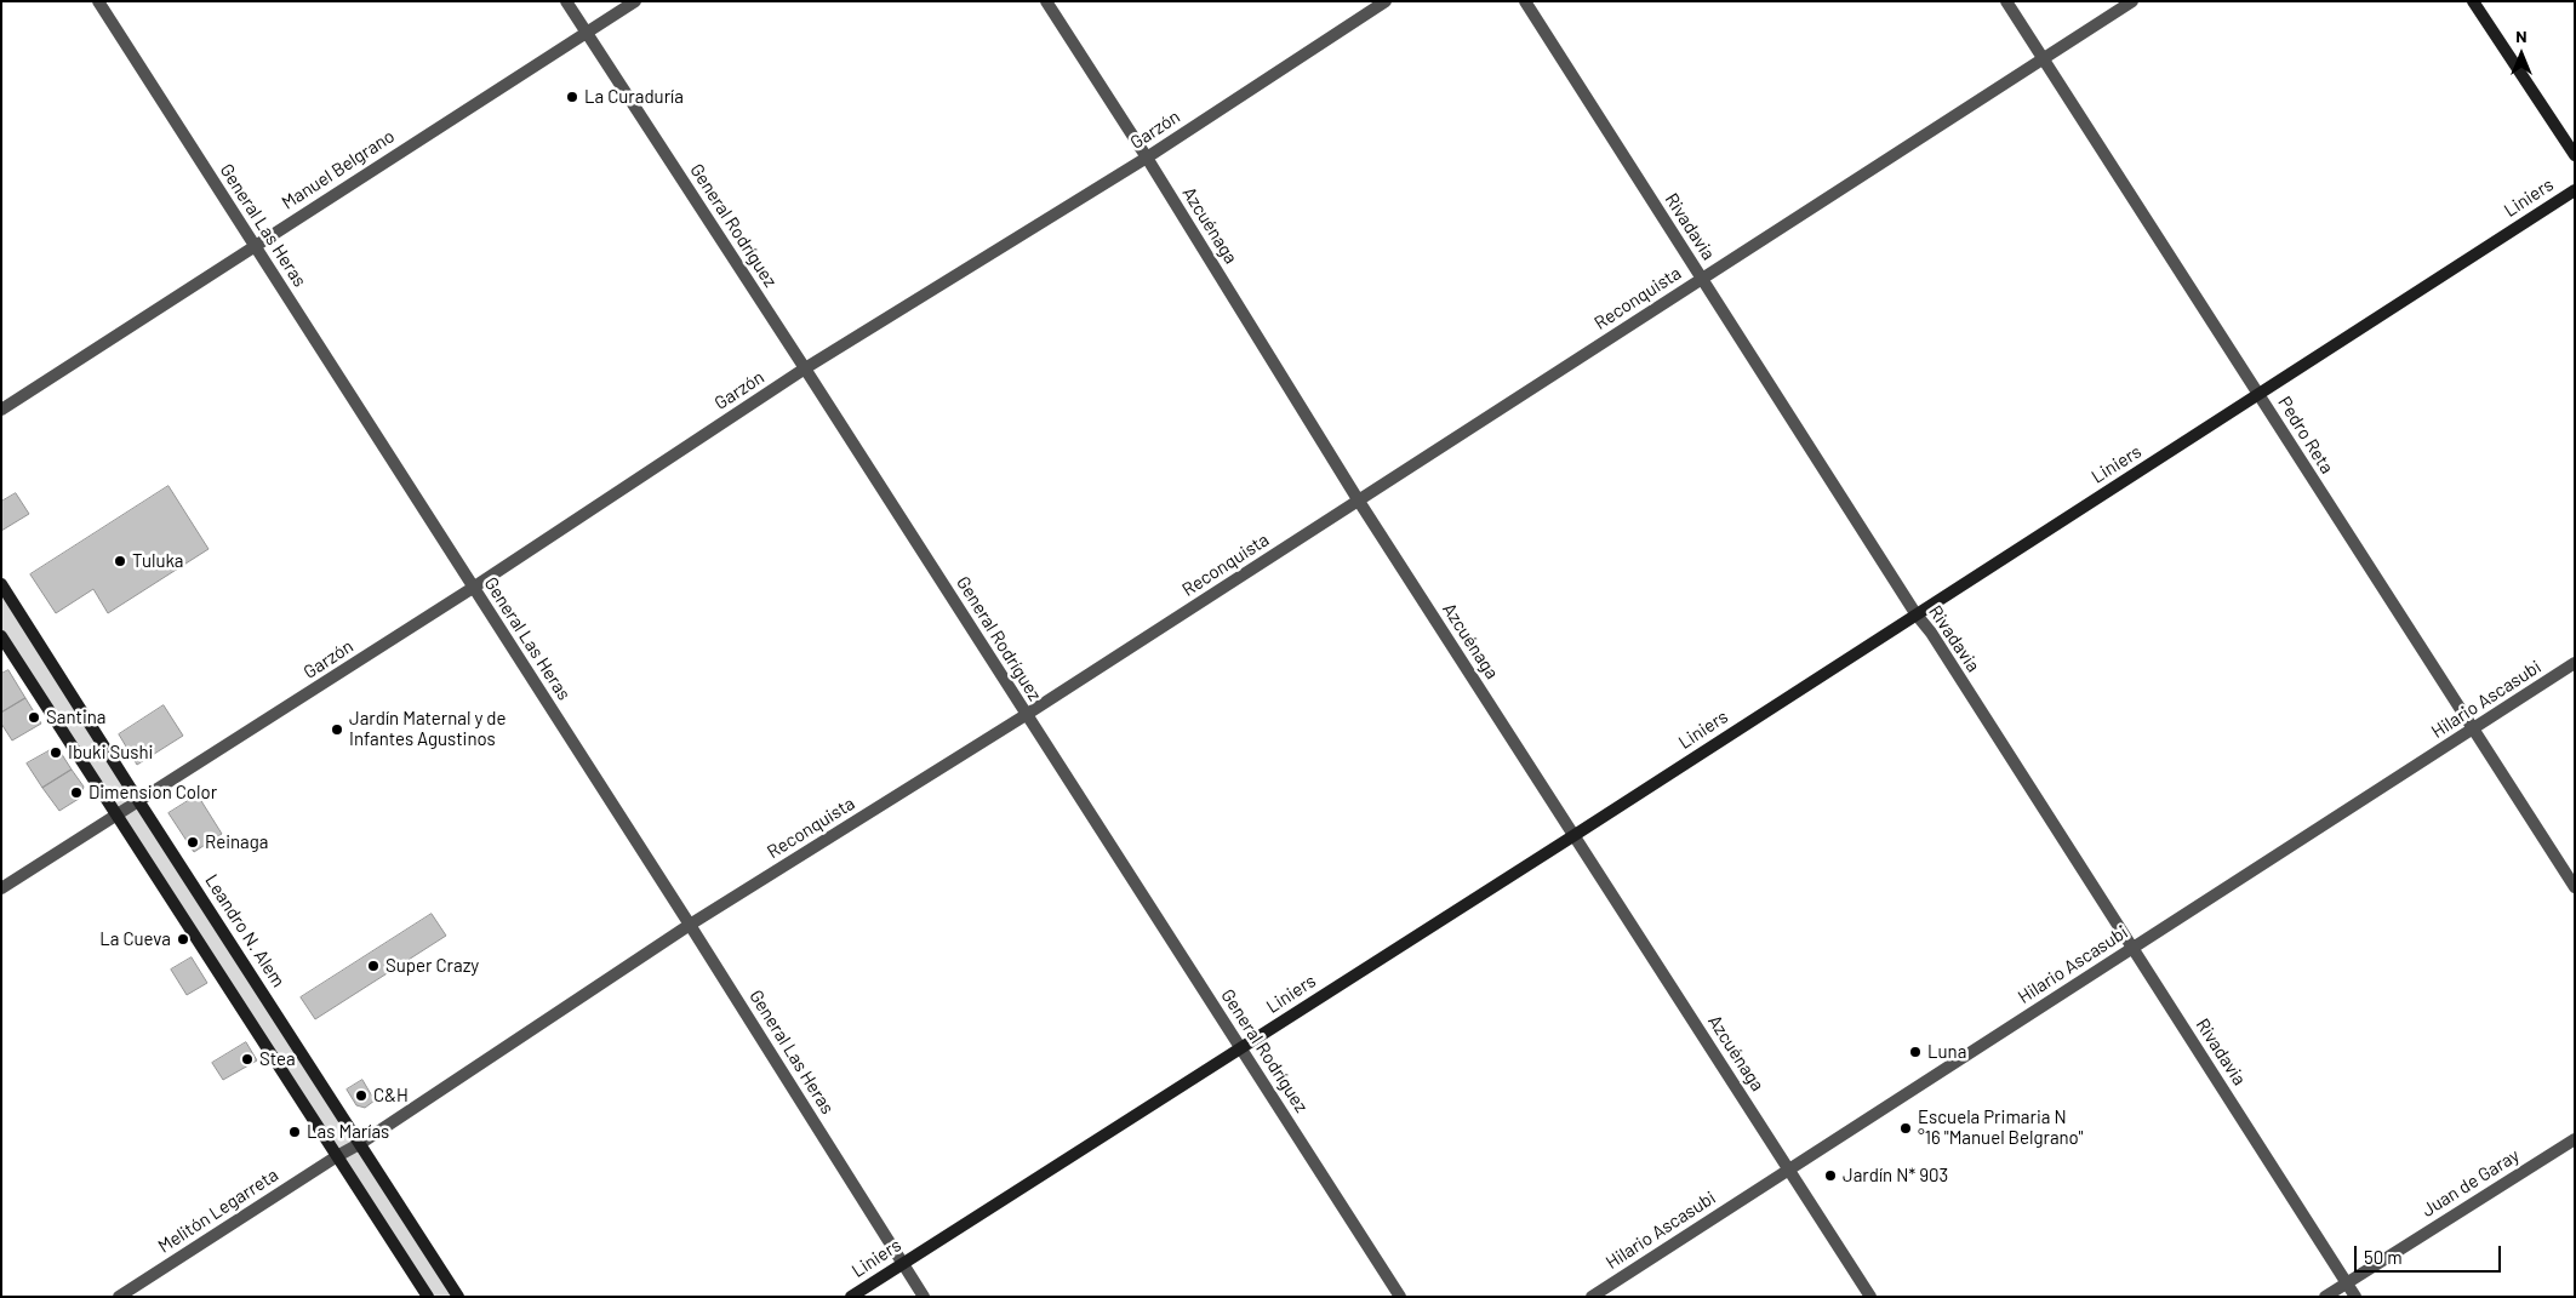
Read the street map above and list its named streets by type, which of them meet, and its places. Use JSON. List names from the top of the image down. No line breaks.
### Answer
{"streets":{"street":["Garzón","Manuel Belgrano","Liniers","General Las Heras","General Rodríguez","Azcuénaga","Rivadavia","Reconquista","Pedro Reta","Hilario Ascasubi","Leandro N. Alem","Juan de Garay","Melitón Legarreta"]},"crossings":[["Garzón","General Las Heras"],["Garzón","General Rodríguez"],["Garzón","Azcuénaga"],["Garzón","Leandro N. Alem"],["Manuel Belgrano","General Las Heras"],["Manuel Belgrano","General Rodríguez"],["Liniers","General Las Heras"],["Liniers","General Rodríguez"],["Liniers","Azcuénaga"],["Liniers","Rivadavia"],["Liniers","Pedro Reta"],["General Las Heras","Reconquista"],["General Rodríguez","Reconquista"],["Azcuénaga","Reconquista"],["Azcuénaga","Hilario Ascasubi"],["Rivadavia","Reconquista"],["Rivadavia","Hilario Ascasubi"],["Rivadavia","Juan de Garay"],["Reconquista","Pedro Reta"],["Reconquista","Leandro N. Alem"],["Reconquista","Melitón Legarreta"],["Pedro Reta","Hilario Ascasubi"]],"places":["La Curaduría","Tuluka","Santina","Jardín Maternal y de Infantes Agustinos","Ibuki Sushi","Dimension Color","Reinaga","La Cueva","Super Crazy","Luna","Stea","C&H","Escuela Primaria N °16 \"Manuel Belgrano\"","Las Marías","Jardín N* 903"],"scale_bar":"50 m","north":"top"}
